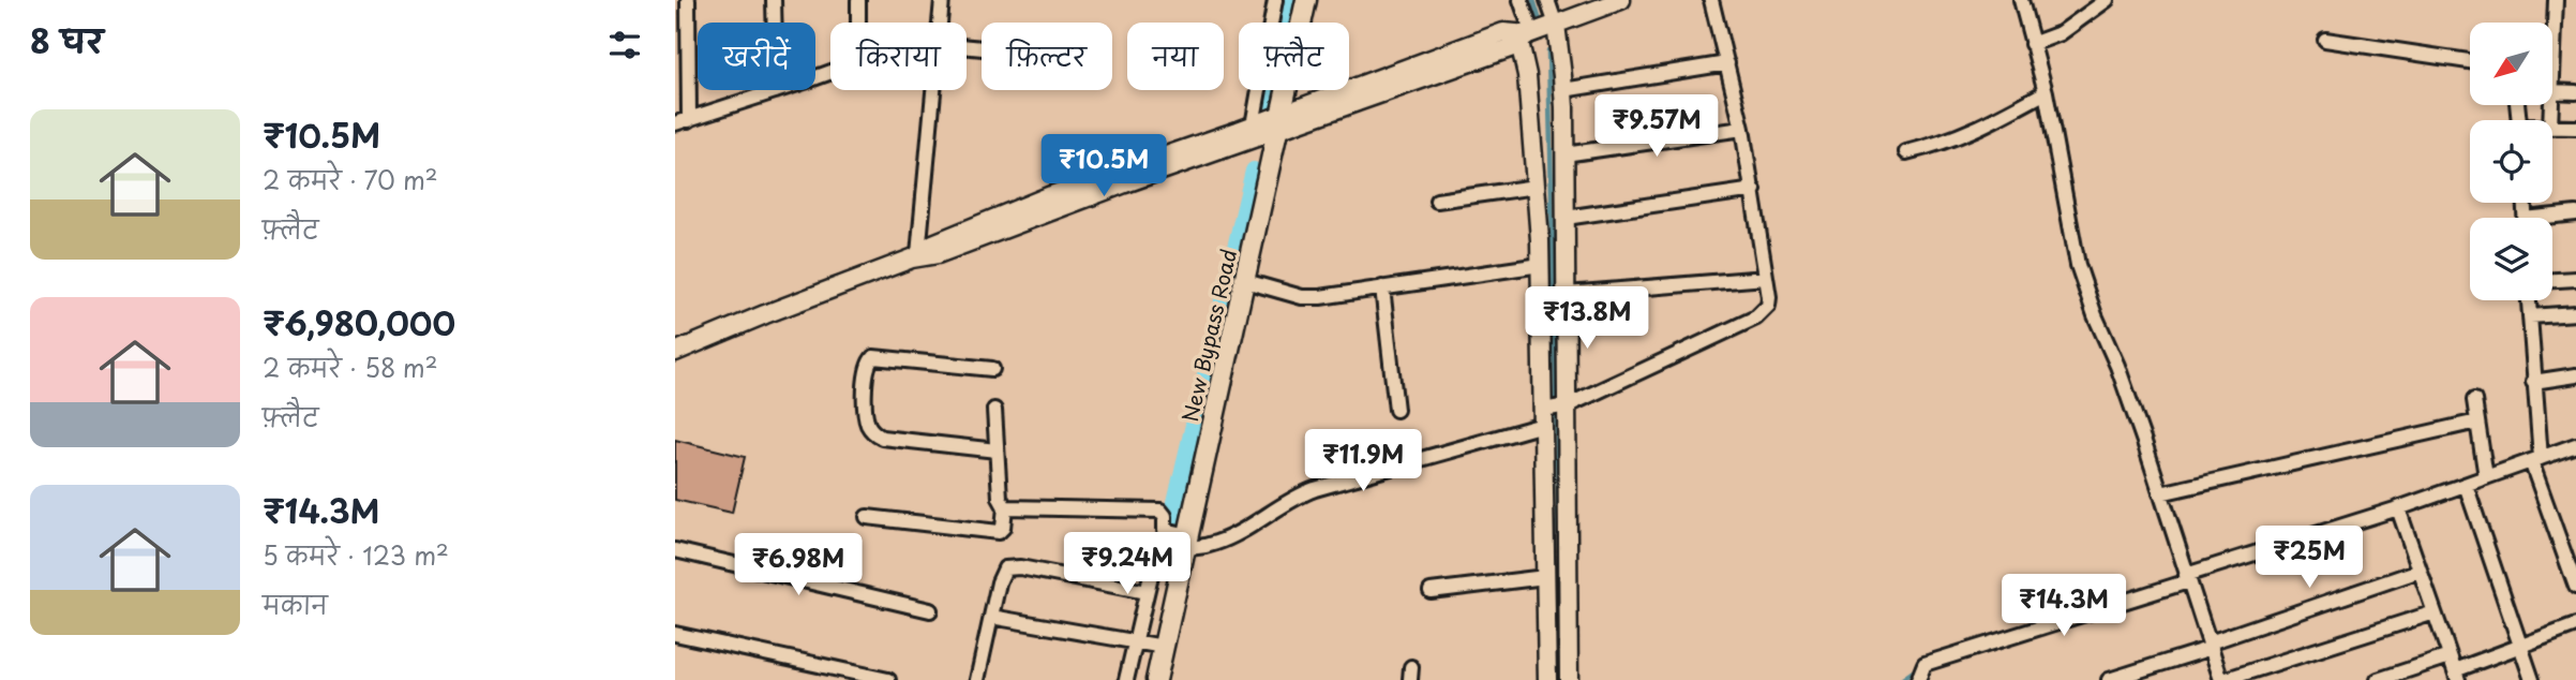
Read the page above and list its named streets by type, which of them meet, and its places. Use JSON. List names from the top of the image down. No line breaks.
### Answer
{"streets":{"main road":["New Bypass Road"]},"north":"bottom left","page":{"heading":"8 घर","chip":["खरीदें","किराया","फ़िल्टर","नया","फ़्लैट"],"list":[{"name":"₹10.5M","note":"2 कमरे · 70 m² · फ़्लैट"},{"name":"₹6,980,000","note":"2 कमरे · 58 m² · फ़्लैट"},{"name":"₹14.3M","note":"5 कमरे · 123 m² · मकान"}],"price":["₹9.57M","₹10.5M","₹13.8M","₹11.9M","₹25M","₹9.24M","₹6.98M","₹14.3M"]}}
